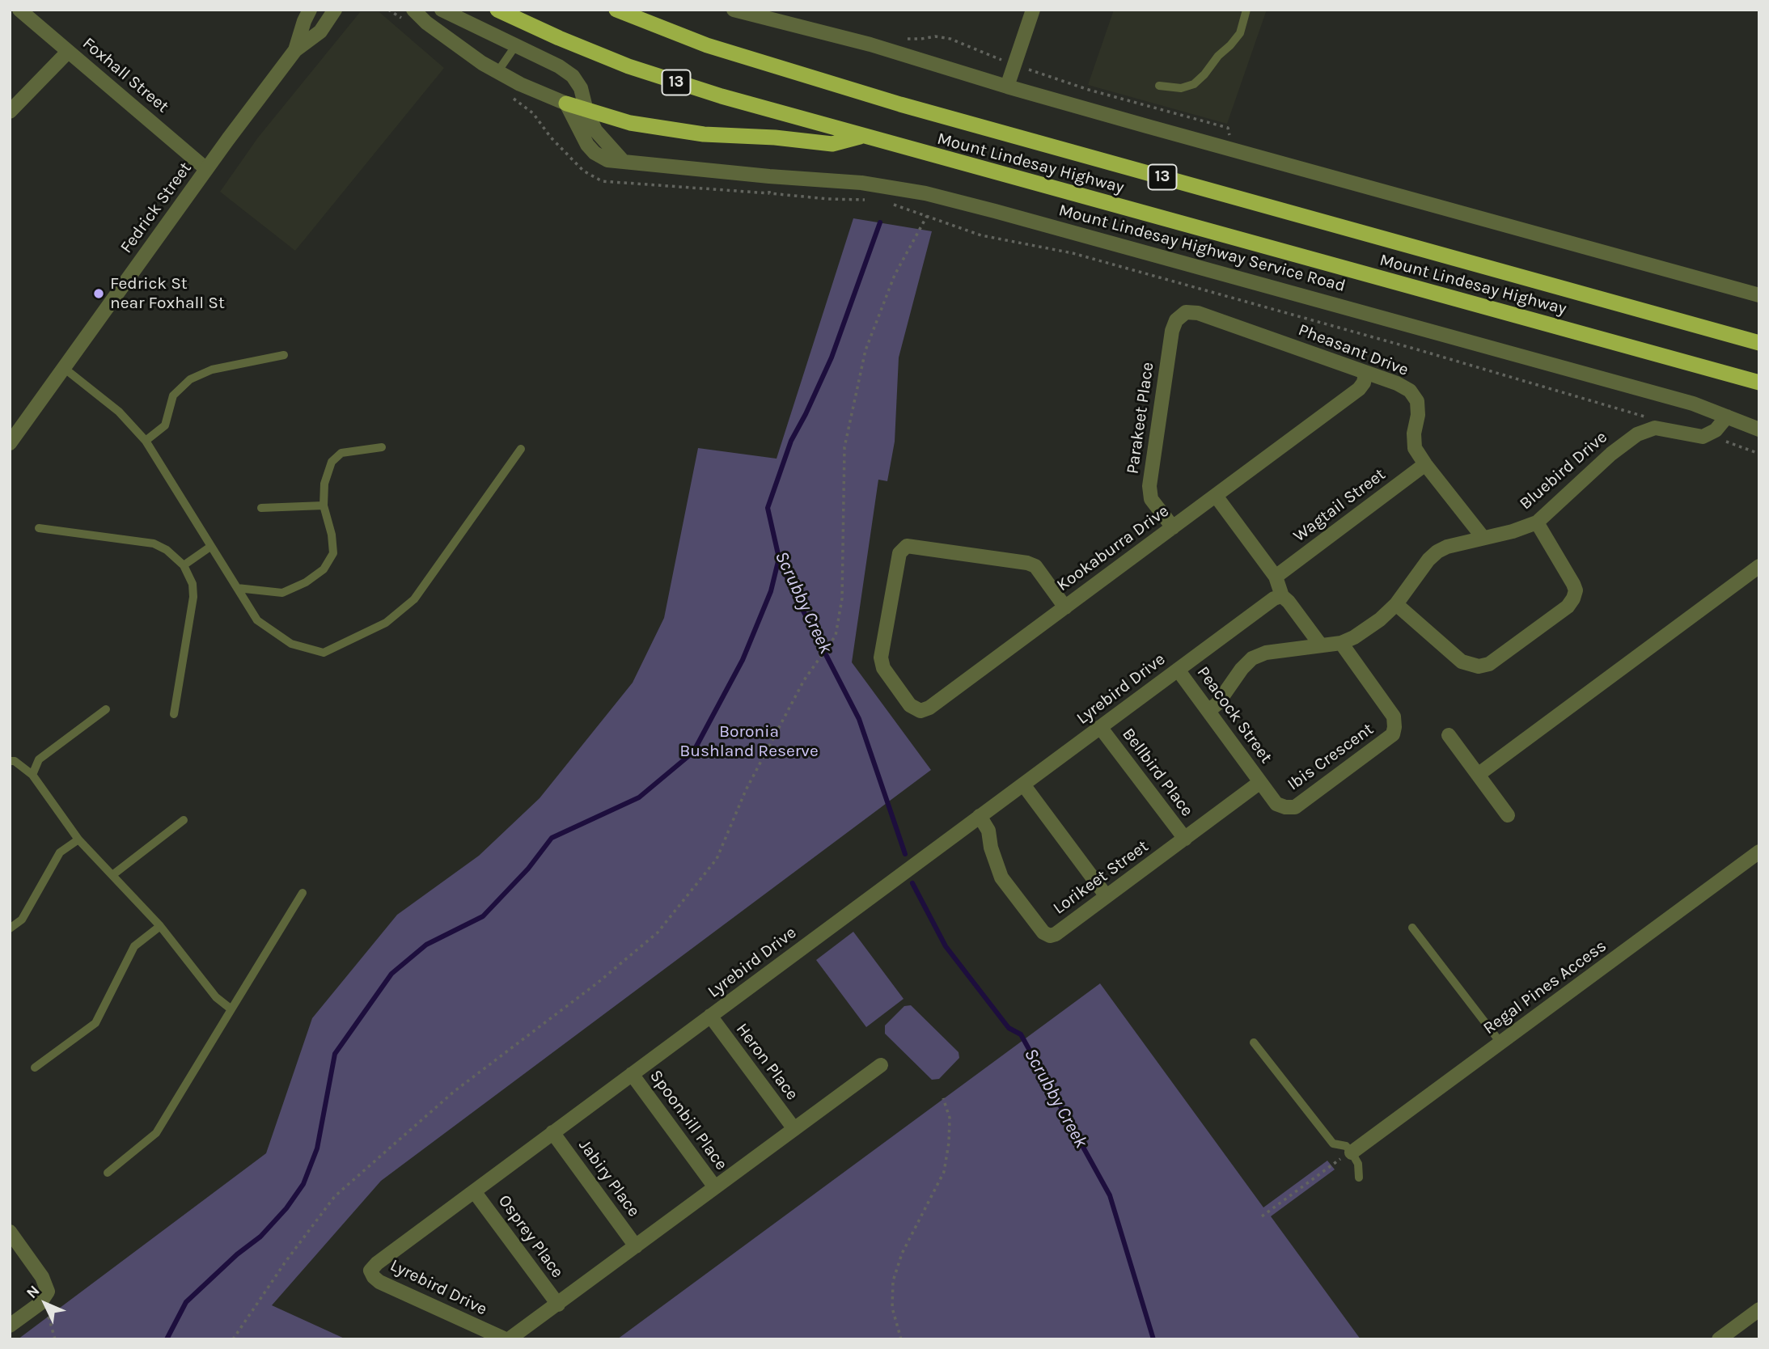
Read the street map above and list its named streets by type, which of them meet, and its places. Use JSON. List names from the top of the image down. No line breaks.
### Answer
{"streets":{"highway":["13","Mount Lindesay Highway"],"street":["Foxhall Street","Fedrick Street","Mount Lindesay Highway Service Road","Pheasant Drive","Parakeet Place","Bluebird Drive","Wagtail Street","Kookaburra Drive","Lyrebird Drive","Peacock Street","Ibis Crescent","Bellbird Place","Lorikeet Street","Regal Pines Access","Heron Place","Spoonbill Place","Jabiry Place","Osprey Place"]},"crossings":[["Foxhall Street","Fedrick Street"],["Pheasant Drive","Parakeet Place"],["Pheasant Drive","Bluebird Drive"],["Pheasant Drive","Wagtail Street"],["Pheasant Drive","Kookaburra Drive"],["Parakeet Place","Kookaburra Drive"],["Bluebird Drive","Peacock Street"],["Bluebird Drive","Ibis Crescent"],["Bluebird Drive","Lorikeet Street"],["Lyrebird Drive","Peacock Street"],["Lyrebird Drive","Bellbird Place"],["Lyrebird Drive","Lorikeet Street"],["Lyrebird Drive","Heron Place"],["Lyrebird Drive","Spoonbill Place"],["Lyrebird Drive","Jabiry Place"],["Lyrebird Drive","Osprey Place"],["Peacock Street","Ibis Crescent"],["Peacock Street","Lorikeet Street"],["Ibis Crescent","Lorikeet Street"],["Bellbird Place","Lorikeet Street"]],"water":["Scrubby Creek"],"parks":["Boronia Bushland Reserve"],"places":["Fedrick St near Foxhall St"],"north":"top left"}
